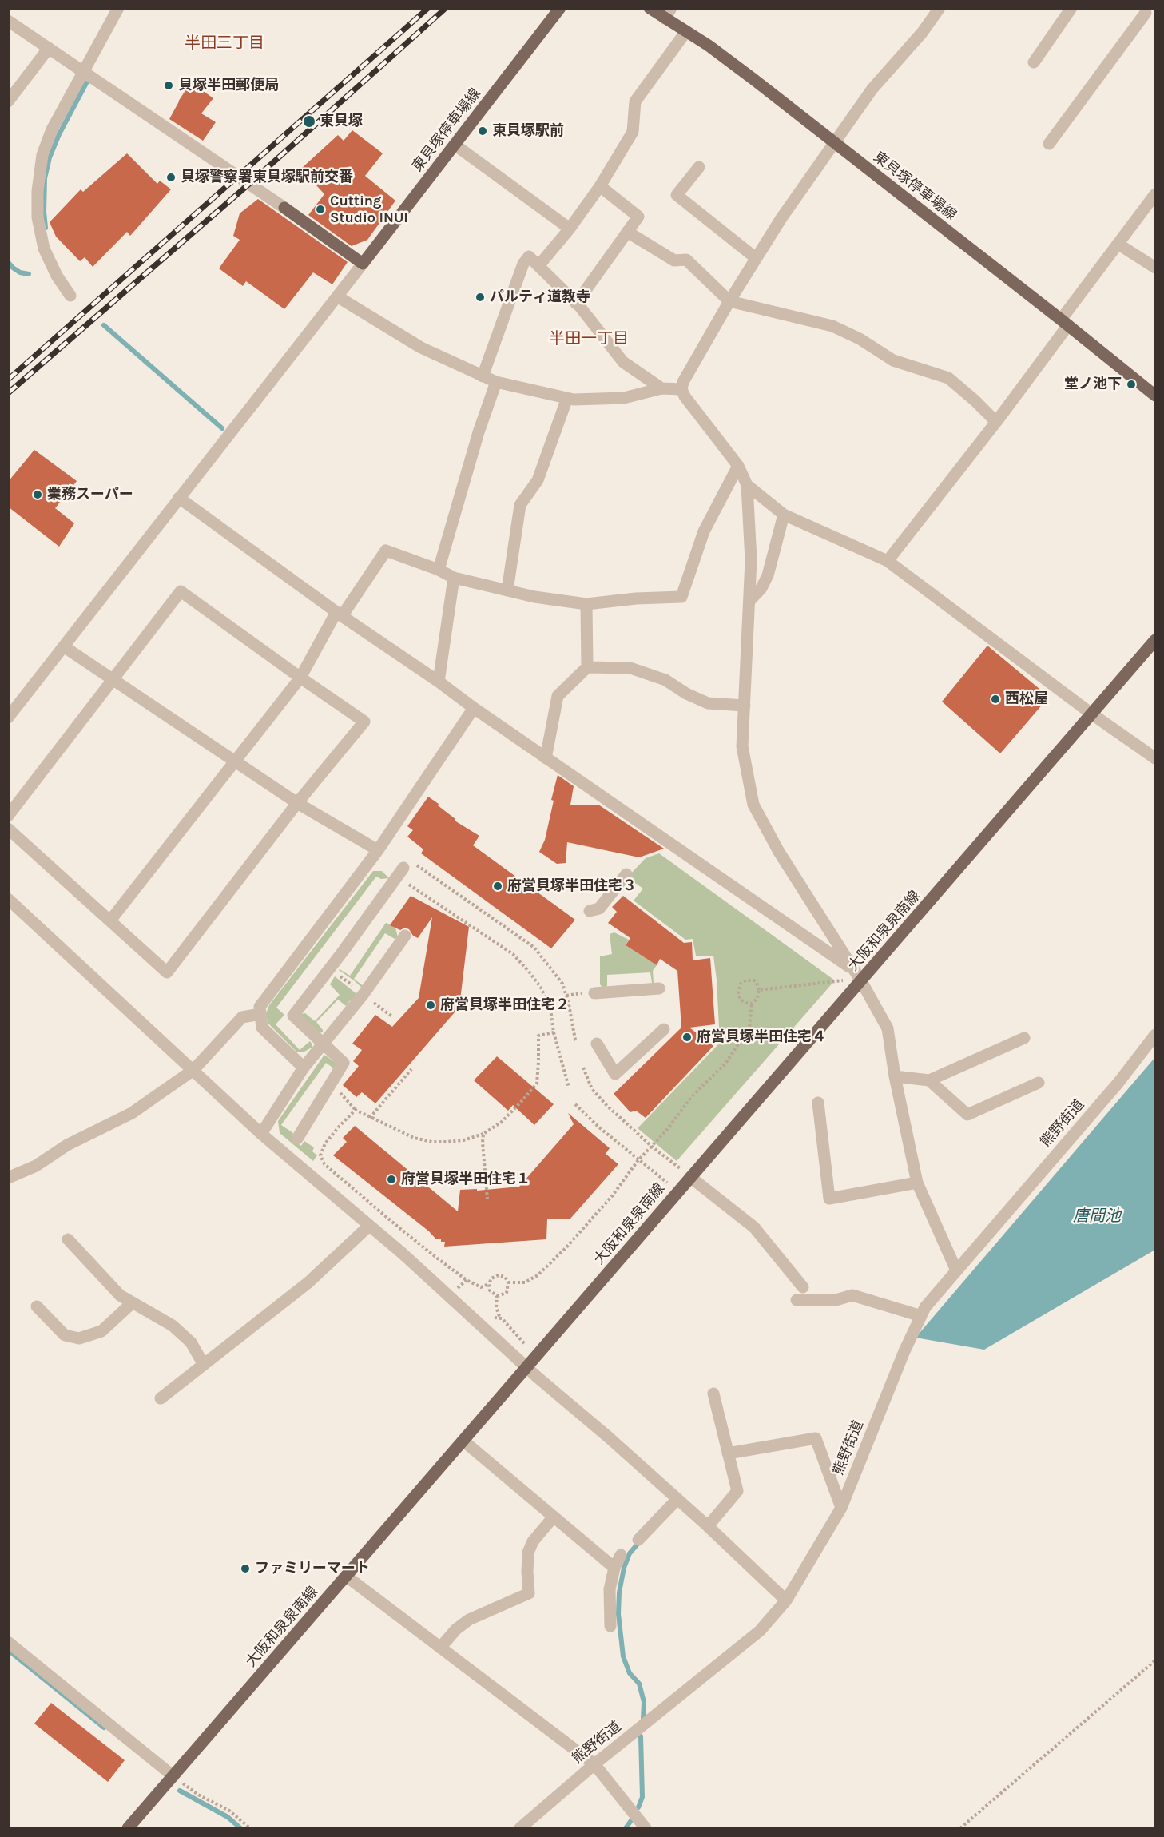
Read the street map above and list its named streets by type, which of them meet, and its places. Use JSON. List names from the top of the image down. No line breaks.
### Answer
{"streets":{"main road":["東貝塚停車場線","大阪和泉泉南線"],"street":["熊野街道"]},"districts":["半田三丁目","半田一丁目"],"water":["唐間池"],"places":["貝塚半田郵便局","東貝塚","東貝塚駅前","貝塚警察署東貝塚駅前交番","Cutting Studio INUI","パルティ道教寺","堂ノ池下","業務スーパー","西松屋","府営貝塚半田住宅３","府営貝塚半田住宅２","府営貝塚半田住宅４","府営貝塚半田住宅１","ファミリーマート"]}
